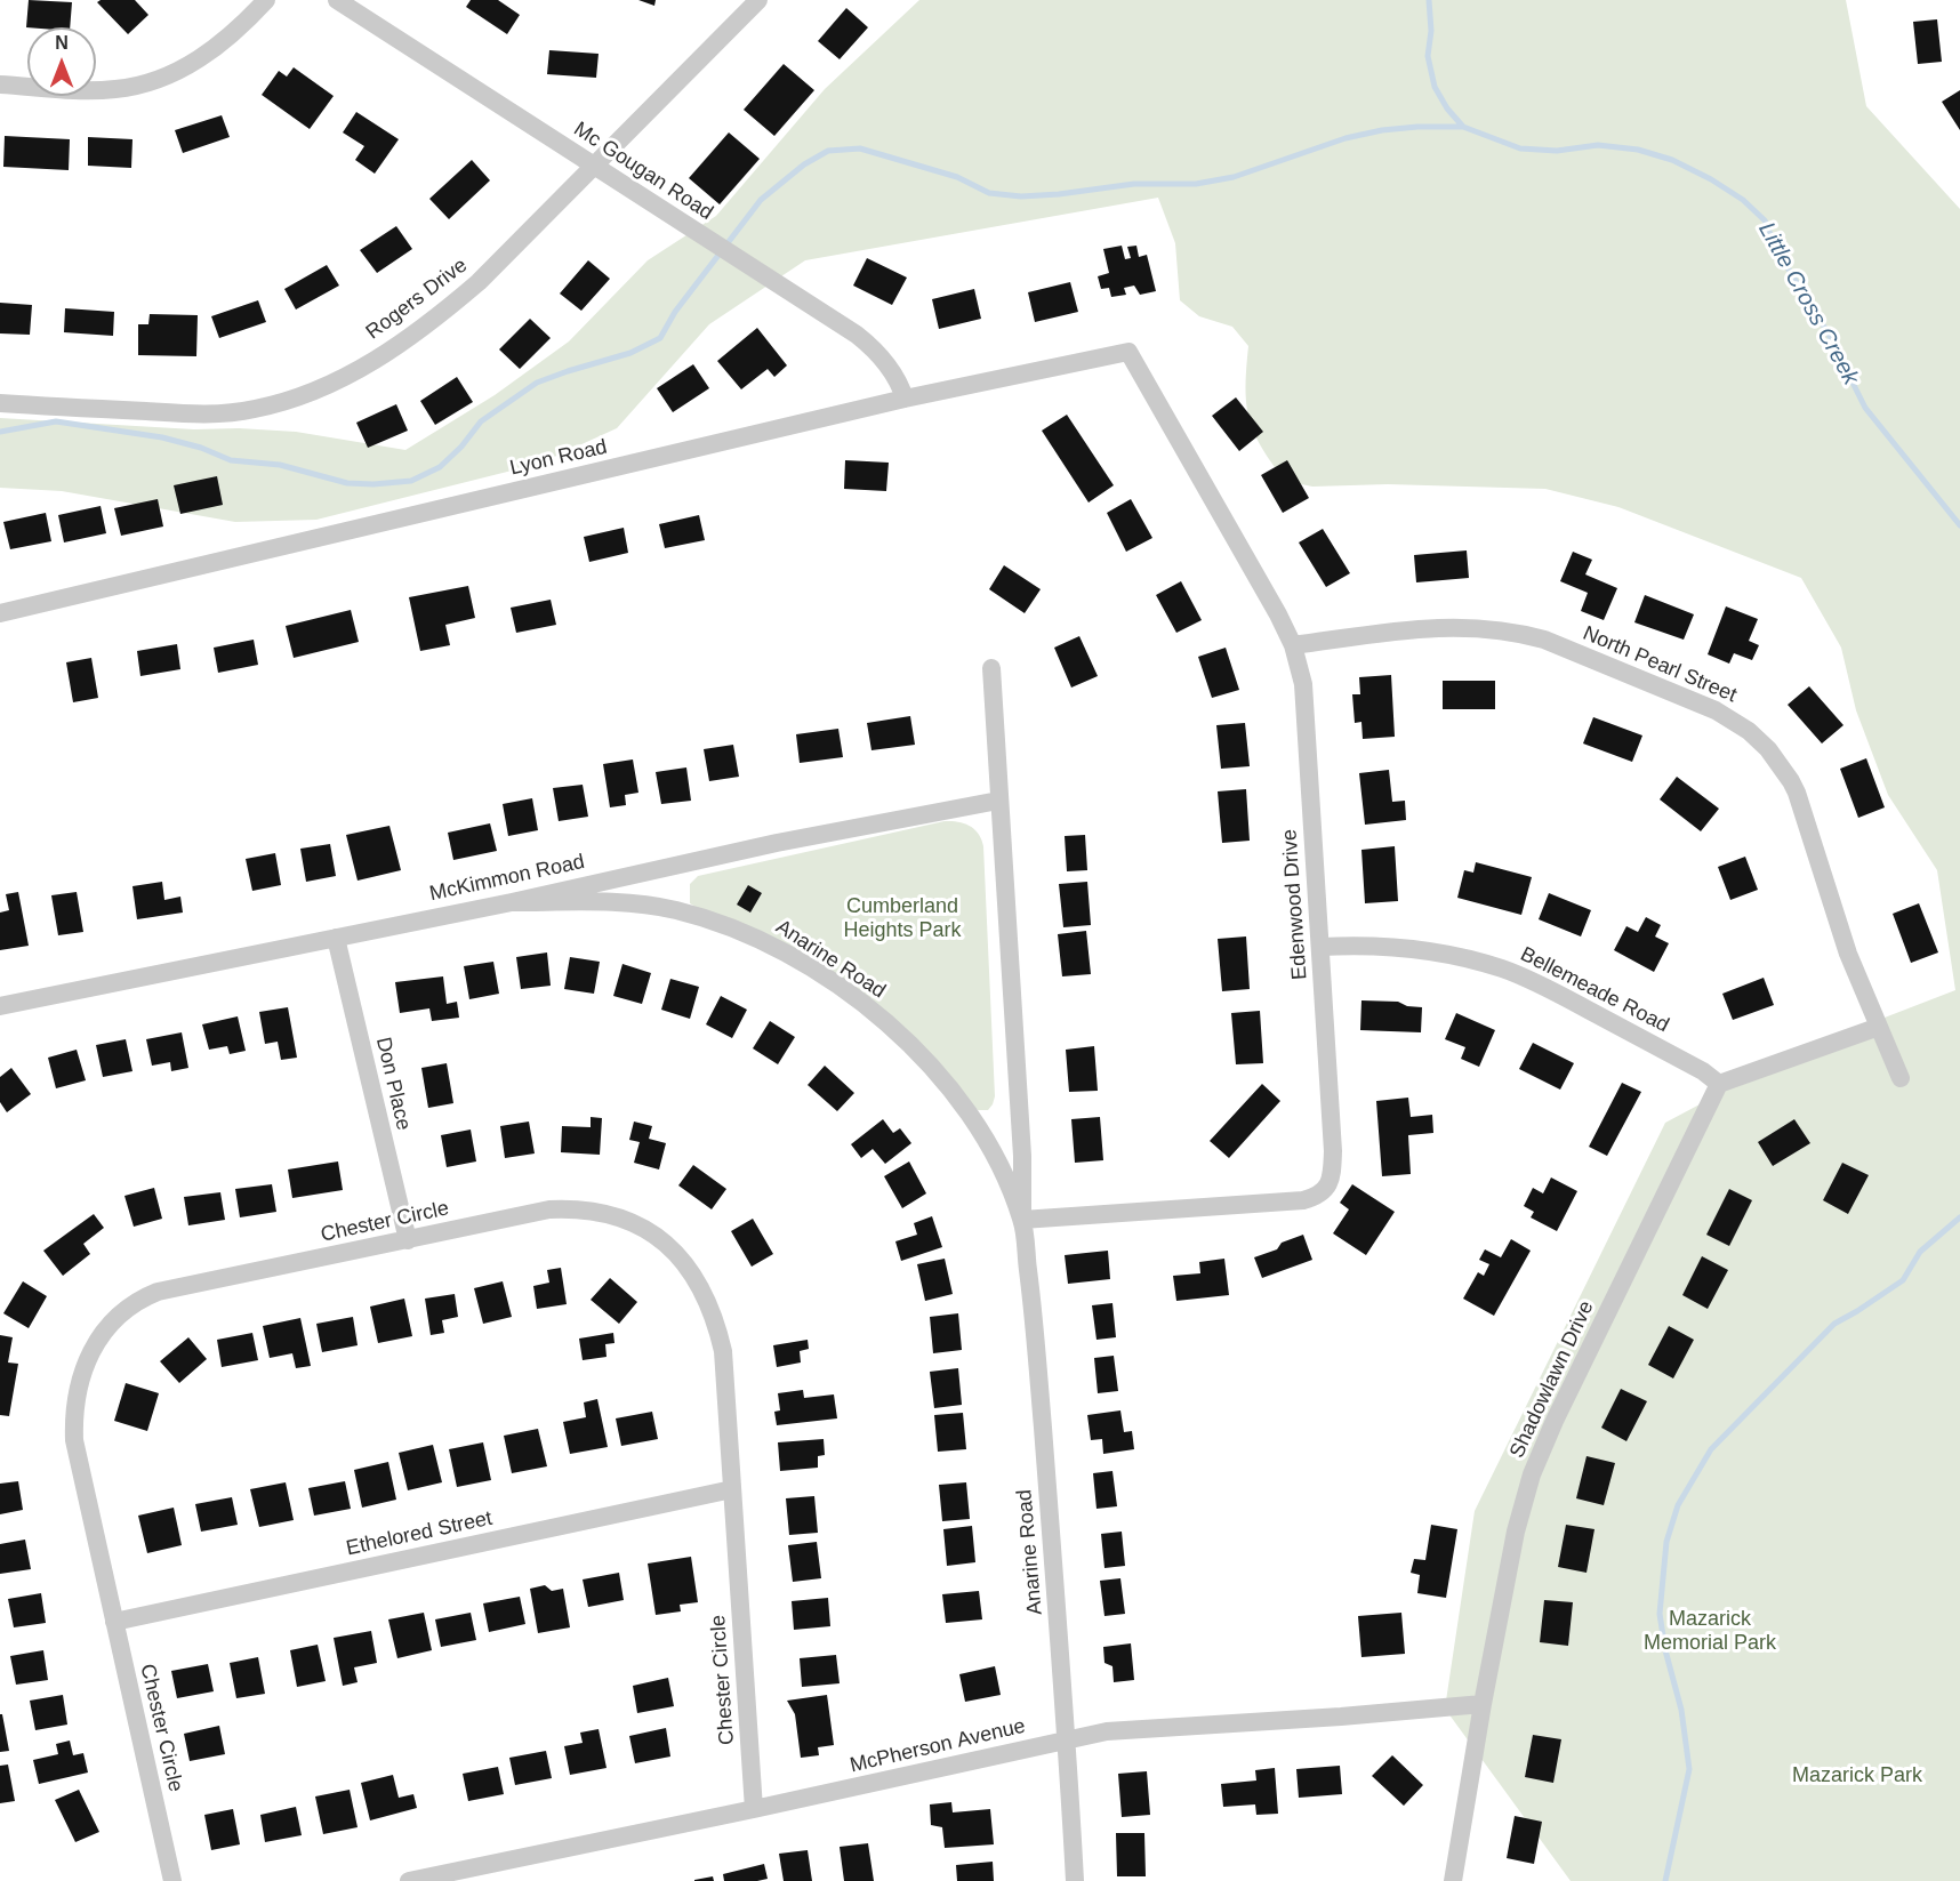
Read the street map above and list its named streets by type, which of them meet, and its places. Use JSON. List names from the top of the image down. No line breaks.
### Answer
{"streets":{"street":["Mc Gougan Road","Rogers Drive","Lyon Road","North Pearl Street","McKimmon Road","Edenwood Drive","Anarine Road","Bellemeade Road","Don Place","Chester Circle","Shadowlawn Drive","Ethelored Street","McPherson Avenue"]},"crossings":[["Mc Gougan Road","Rogers Drive"],["Mc Gougan Road","Lyon Road"],["Lyon Road","Edenwood Drive"],["North Pearl Street","Edenwood Drive"],["McKimmon Road","Anarine Road"],["McKimmon Road","Don Place"],["Edenwood Drive","Anarine Road"],["Edenwood Drive","Bellemeade Road"],["Anarine Road","McPherson Avenue"],["Bellemeade Road","Shadowlawn Drive"],["Don Place","Chester Circle"],["Chester Circle","Ethelored Street"],["Chester Circle","McPherson Avenue"],["Shadowlawn Drive","McPherson Avenue"]],"water":["Little Cross Creek"],"parks":["Cumberland Heights Park","Mazarick Memorial Park","Mazarick Park"],"north":"top"}
